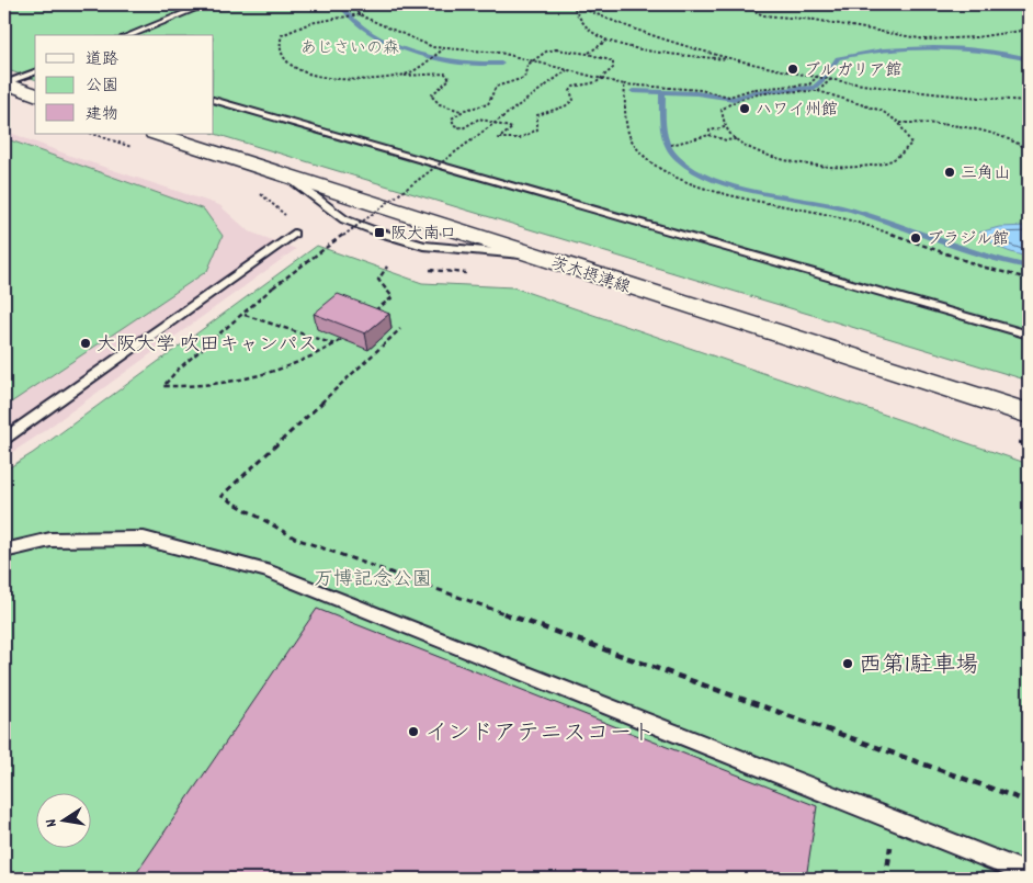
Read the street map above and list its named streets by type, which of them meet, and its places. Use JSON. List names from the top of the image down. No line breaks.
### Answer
{"streets":{"main road":["茨木摂津線"]},"parks":["あじさいの森","万博記念公園"],"places":{"other":["ブルガリア館","ハワイ州館","三角山","ブラジル館","大阪大学 吹田キャンパス","西第1駐車場","インドアテニスコート"],"transit":["阪大南口"]},"legend":["道路","公園","建物"],"north":"left"}
